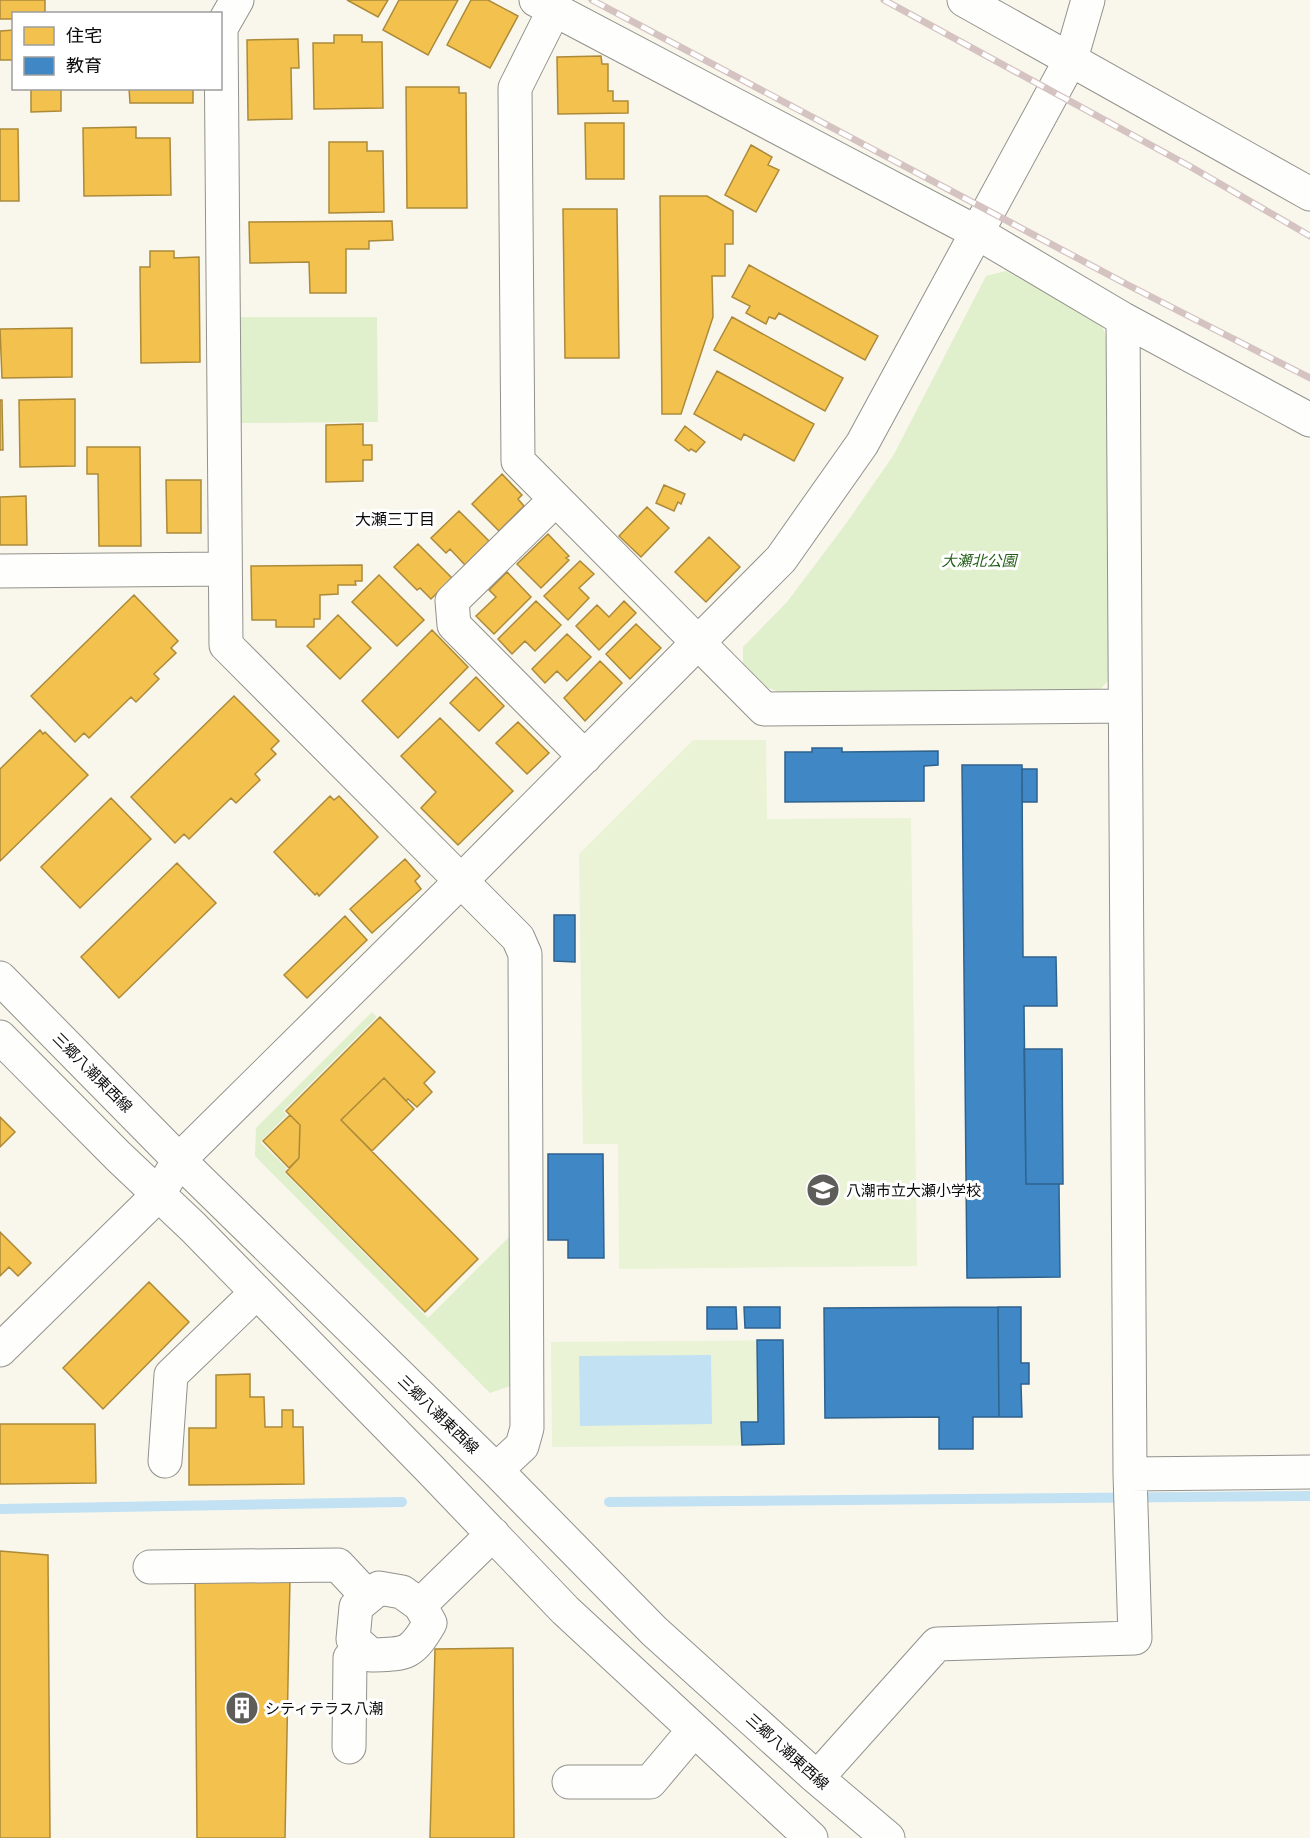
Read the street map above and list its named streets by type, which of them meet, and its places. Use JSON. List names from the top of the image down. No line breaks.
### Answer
{"streets":{"street":["三郷八潮東西線"]},"districts":["大瀬三丁目"],"parks":["大瀬北公園"],"places":{"school or university":["八潮市立大瀬小学校"],"building":["シティテラス八潮"]},"legend":["住宅","教育"]}
